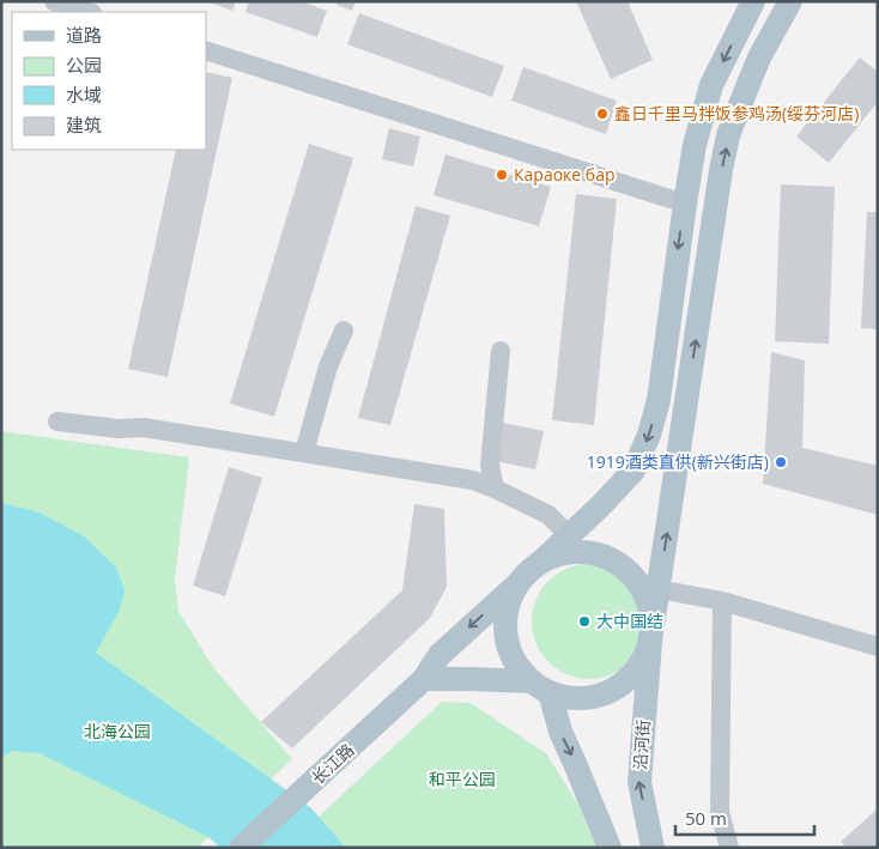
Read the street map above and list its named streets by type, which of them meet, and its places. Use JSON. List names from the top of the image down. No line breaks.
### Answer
{"streets":{"main road":["沿河街","长江路"]},"crossings":[["沿河街","长江路"]],"one_way":["长江路"],"parks":["北海公园","和平公园"],"places":["鑫日千里马拌饭参鸡汤(绥芬河店)","Караоке бар","1919酒类直供(新兴街店)","大中国结"],"legend":["道路","公园","水域","建筑"],"scale_bar":"50 m"}
